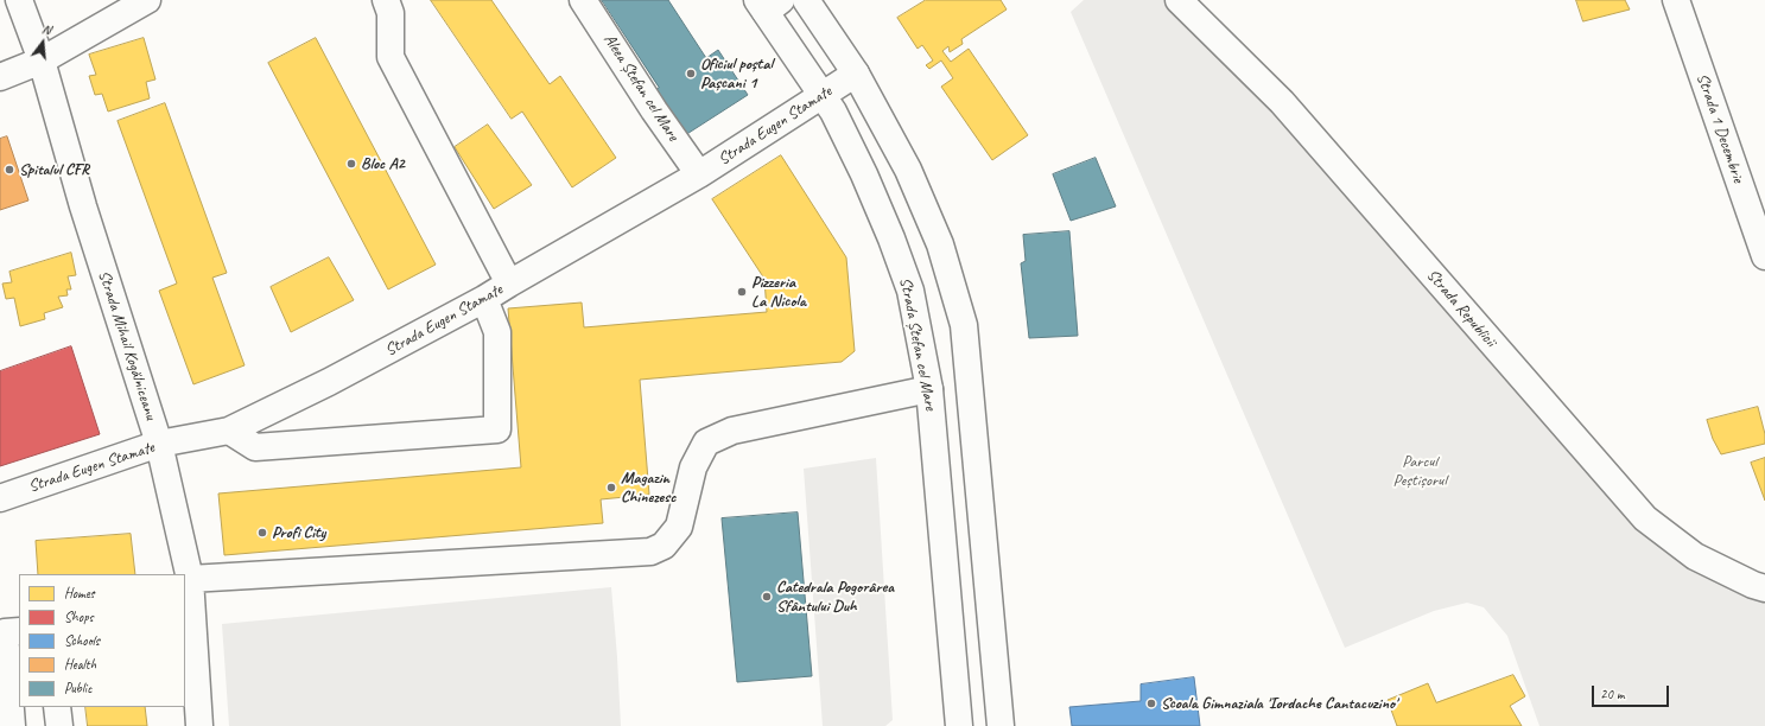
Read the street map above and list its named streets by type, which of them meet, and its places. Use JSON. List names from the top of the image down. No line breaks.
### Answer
{"streets":{"street":["Aleea Ștefan cel Mare","Strada Eugen Stamate","Strada 1 Decembrie","Strada Republicii","Strada Ștefan cel Mare","Strada Mihail Kogălniceanu"]},"crossings":[["Aleea Ștefan cel Mare","Strada Eugen Stamate"],["Strada Eugen Stamate","Strada Ștefan cel Mare"],["Strada Eugen Stamate","Strada Mihail Kogălniceanu"]],"parks":["Parcul Peștișorul"],"places":["Oficiul poștal Pașcani 1","Bloc A2","Spitalul CFR","Pizzeria La Nicola","Magazin Chinezesc","Profi City","Catedrala Pogorârea Sfântului Duh","Scoala Gimnaziala 'Iordache Cantacuzino'"],"legend":["Homes","Shops","Schools","Health","Public"],"scale_bar":"20 m","north":"top"}
